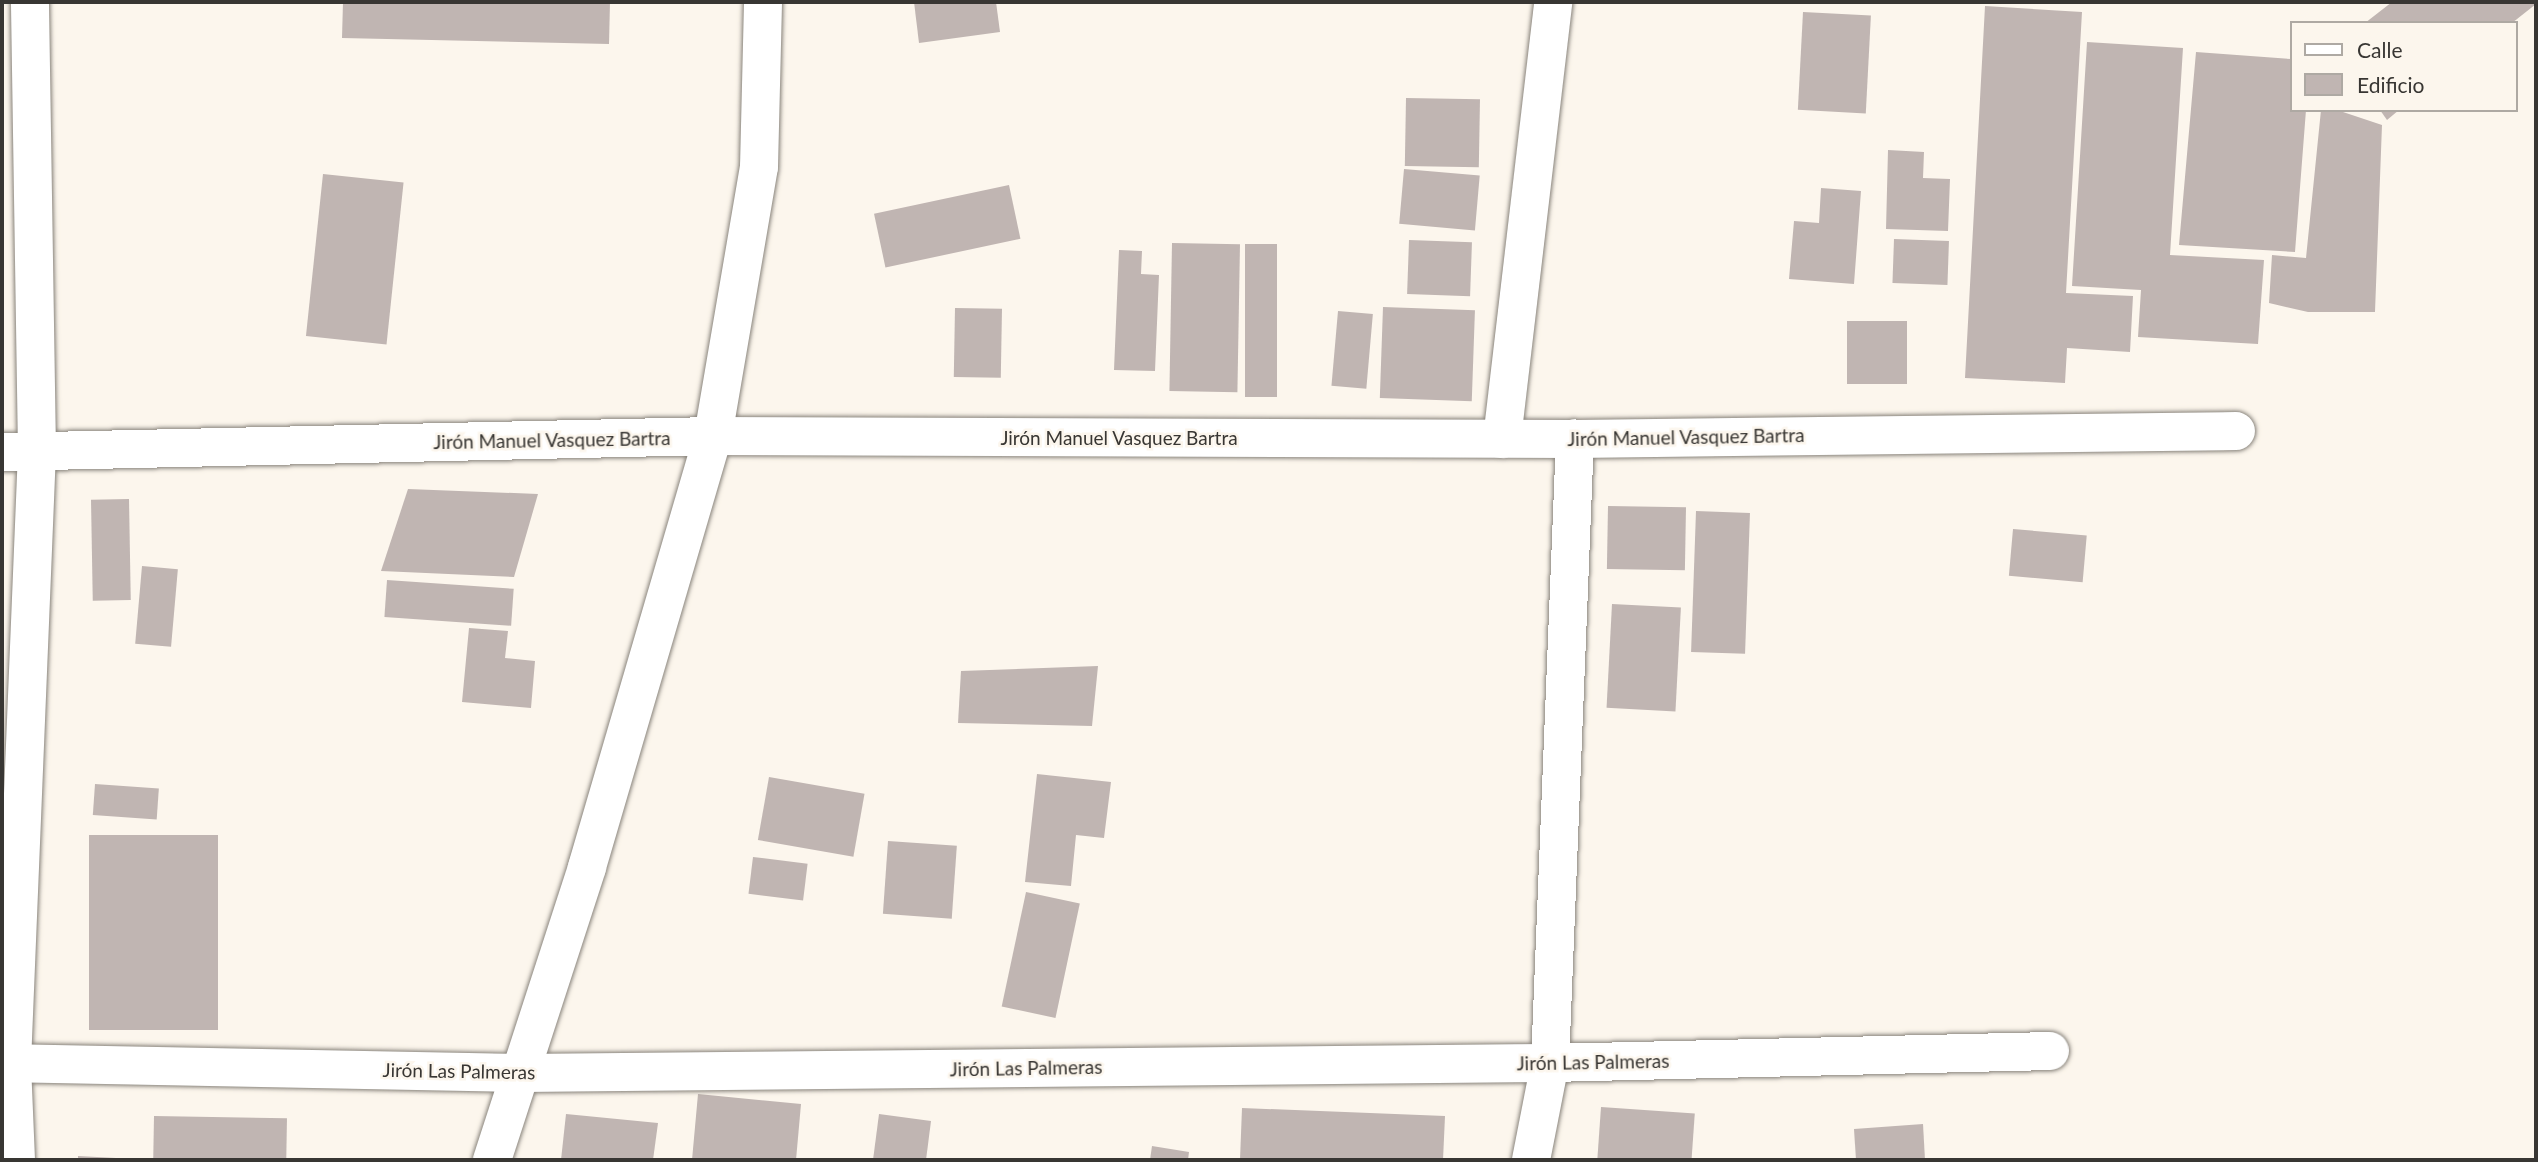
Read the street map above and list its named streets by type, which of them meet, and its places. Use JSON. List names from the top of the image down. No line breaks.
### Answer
{"streets":{"main road":["Jirón Manuel Vasquez Bartra","Jirón Las Palmeras"]},"legend":["Calle","Edificio"]}
